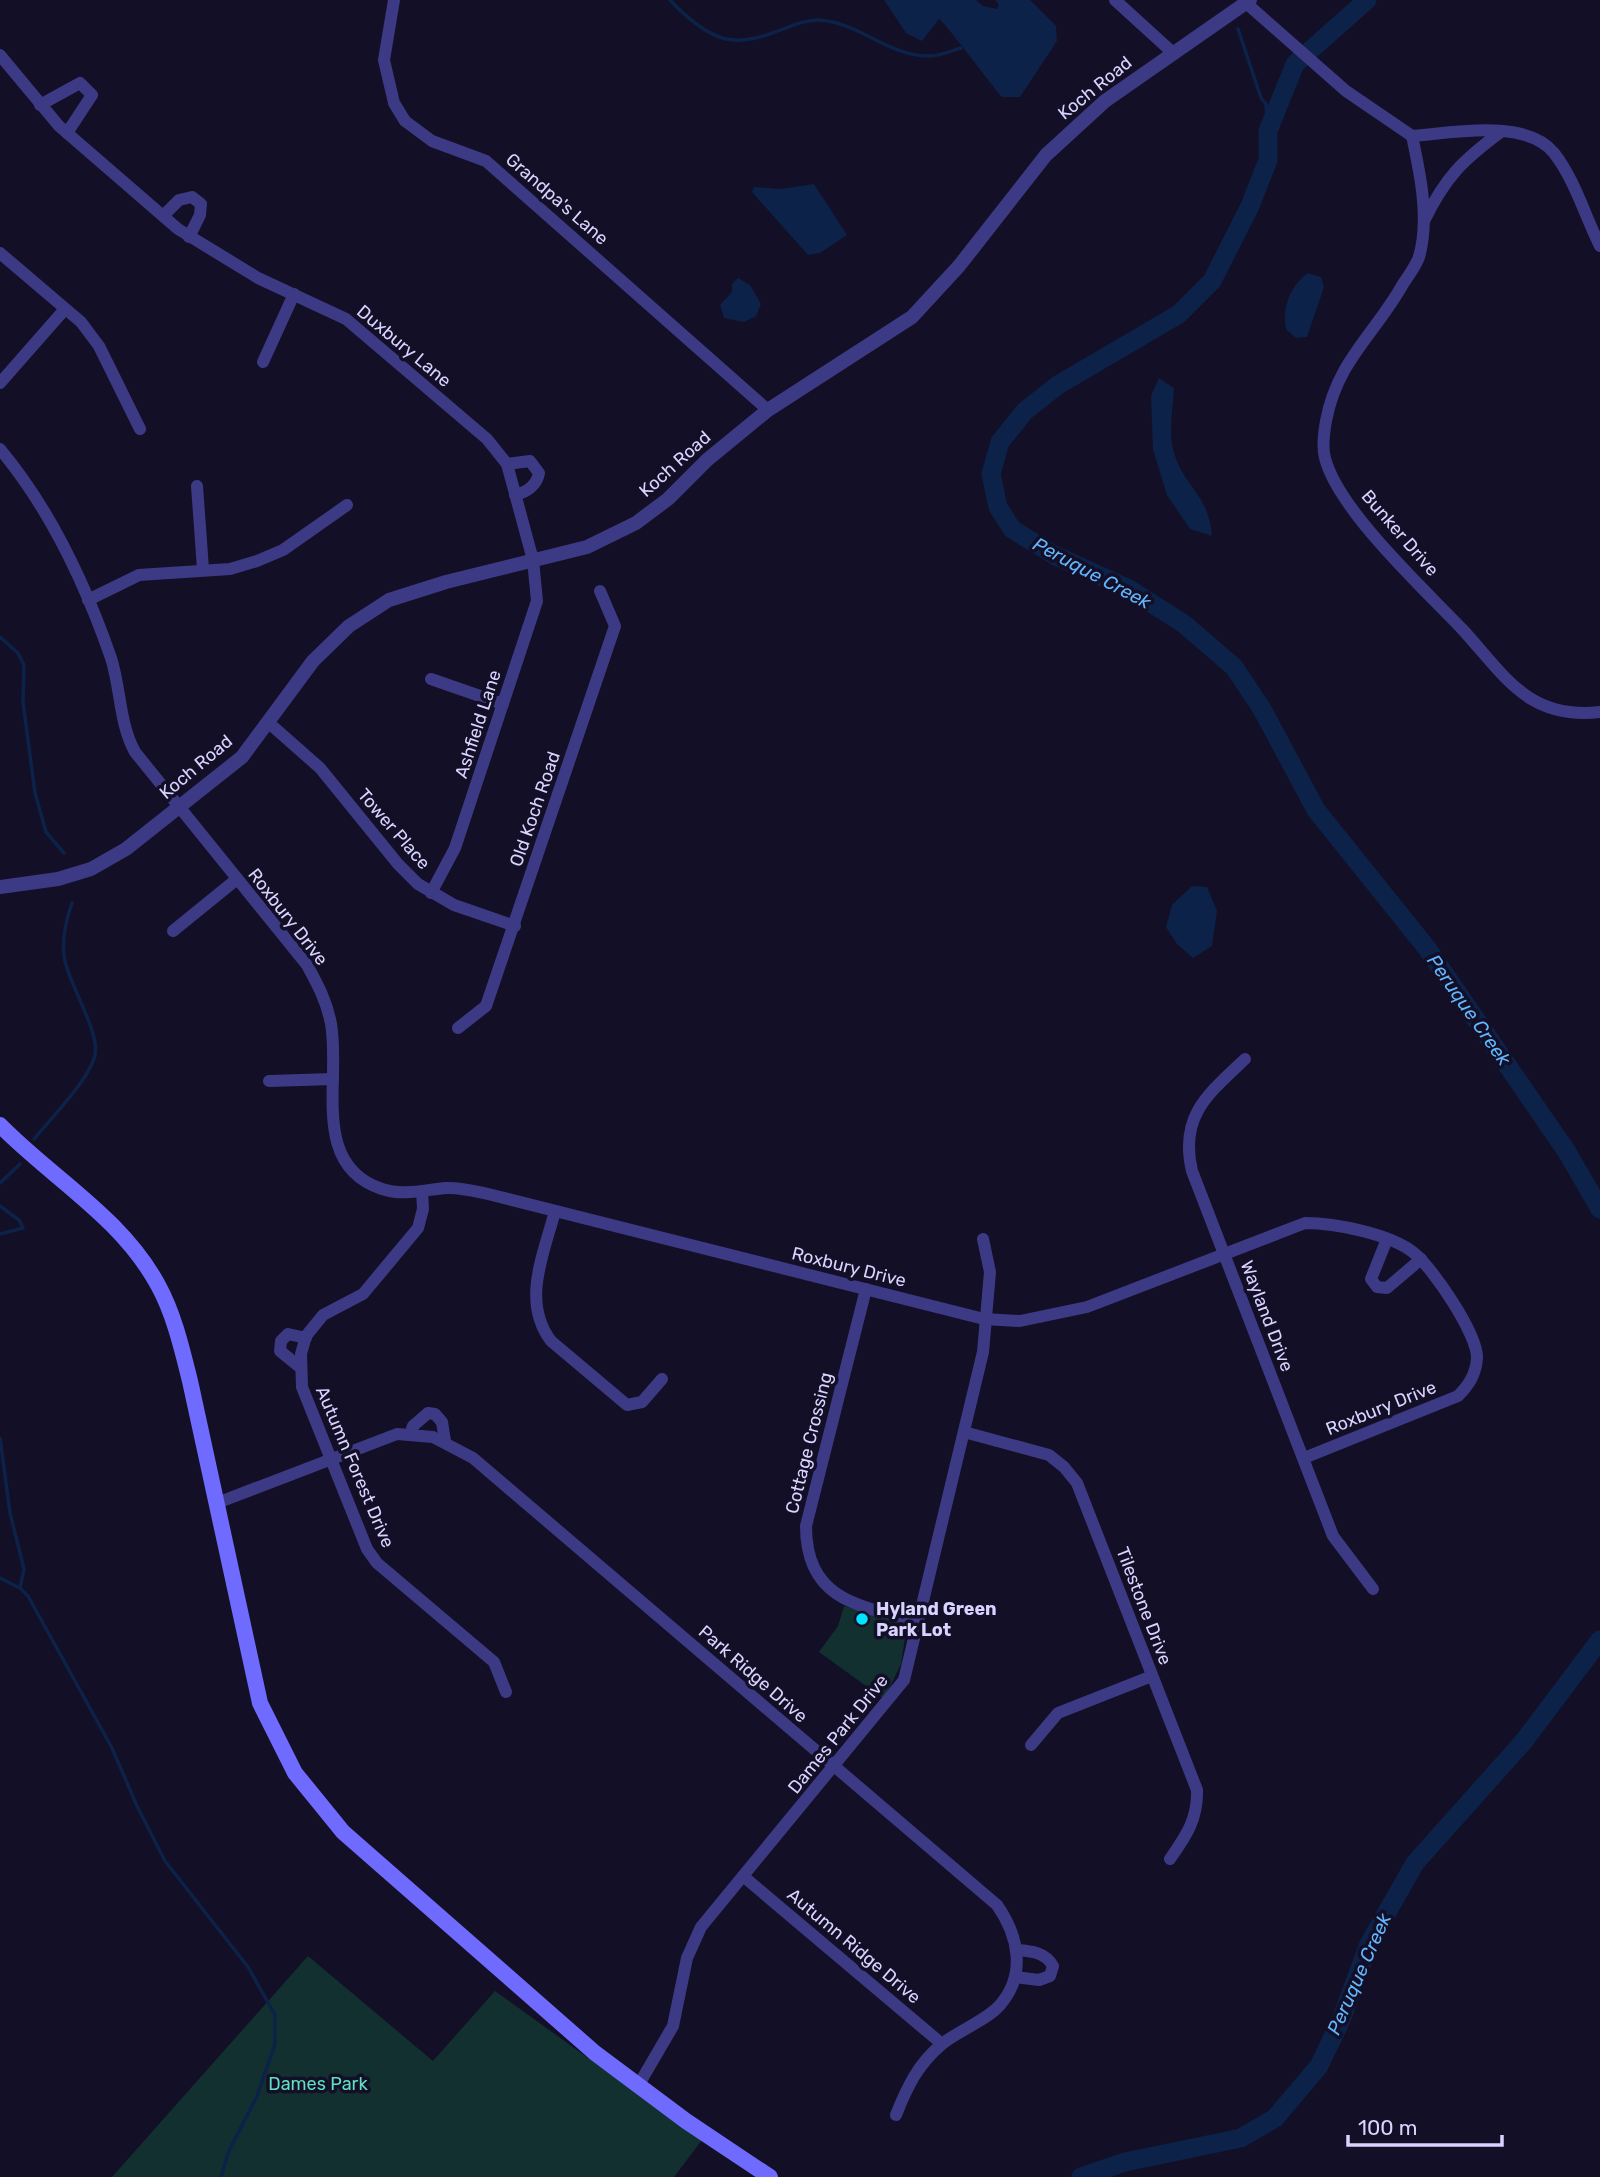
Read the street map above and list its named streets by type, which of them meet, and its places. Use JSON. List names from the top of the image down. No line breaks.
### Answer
{"streets":{"street":["Koch Road","Grandpa's Lane","Duxbury Lane","Bunker Drive","Ashfield Lane","Old Koch Road","Tower Place","Roxbury Drive","Wayland Drive","Cottage Crossing","Autumn Forest Drive","Tilestone Drive","Park Ridge Drive","Dames Park Drive","Autumn Ridge Drive"]},"crossings":[["Koch Road","Grandpa's Lane"],["Koch Road","Duxbury Lane"],["Koch Road","Ashfield Lane"],["Koch Road","Tower Place"],["Koch Road","Roxbury Drive"],["Duxbury Lane","Ashfield Lane"],["Ashfield Lane","Tower Place"],["Old Koch Road","Tower Place"],["Roxbury Drive","Wayland Drive"],["Roxbury Drive","Cottage Crossing"],["Roxbury Drive","Autumn Forest Drive"],["Roxbury Drive","Dames Park Drive"],["Cottage Crossing","Dames Park Drive"],["Autumn Forest Drive","Park Ridge Drive"],["Tilestone Drive","Dames Park Drive"],["Park Ridge Drive","Dames Park Drive"],["Park Ridge Drive","Autumn Ridge Drive"],["Dames Park Drive","Autumn Ridge Drive"]],"water":["Peruque Creek"],"parks":["Dames Park"],"places":["Hyland Green Park Lot"],"scale_bar":"100 m"}
